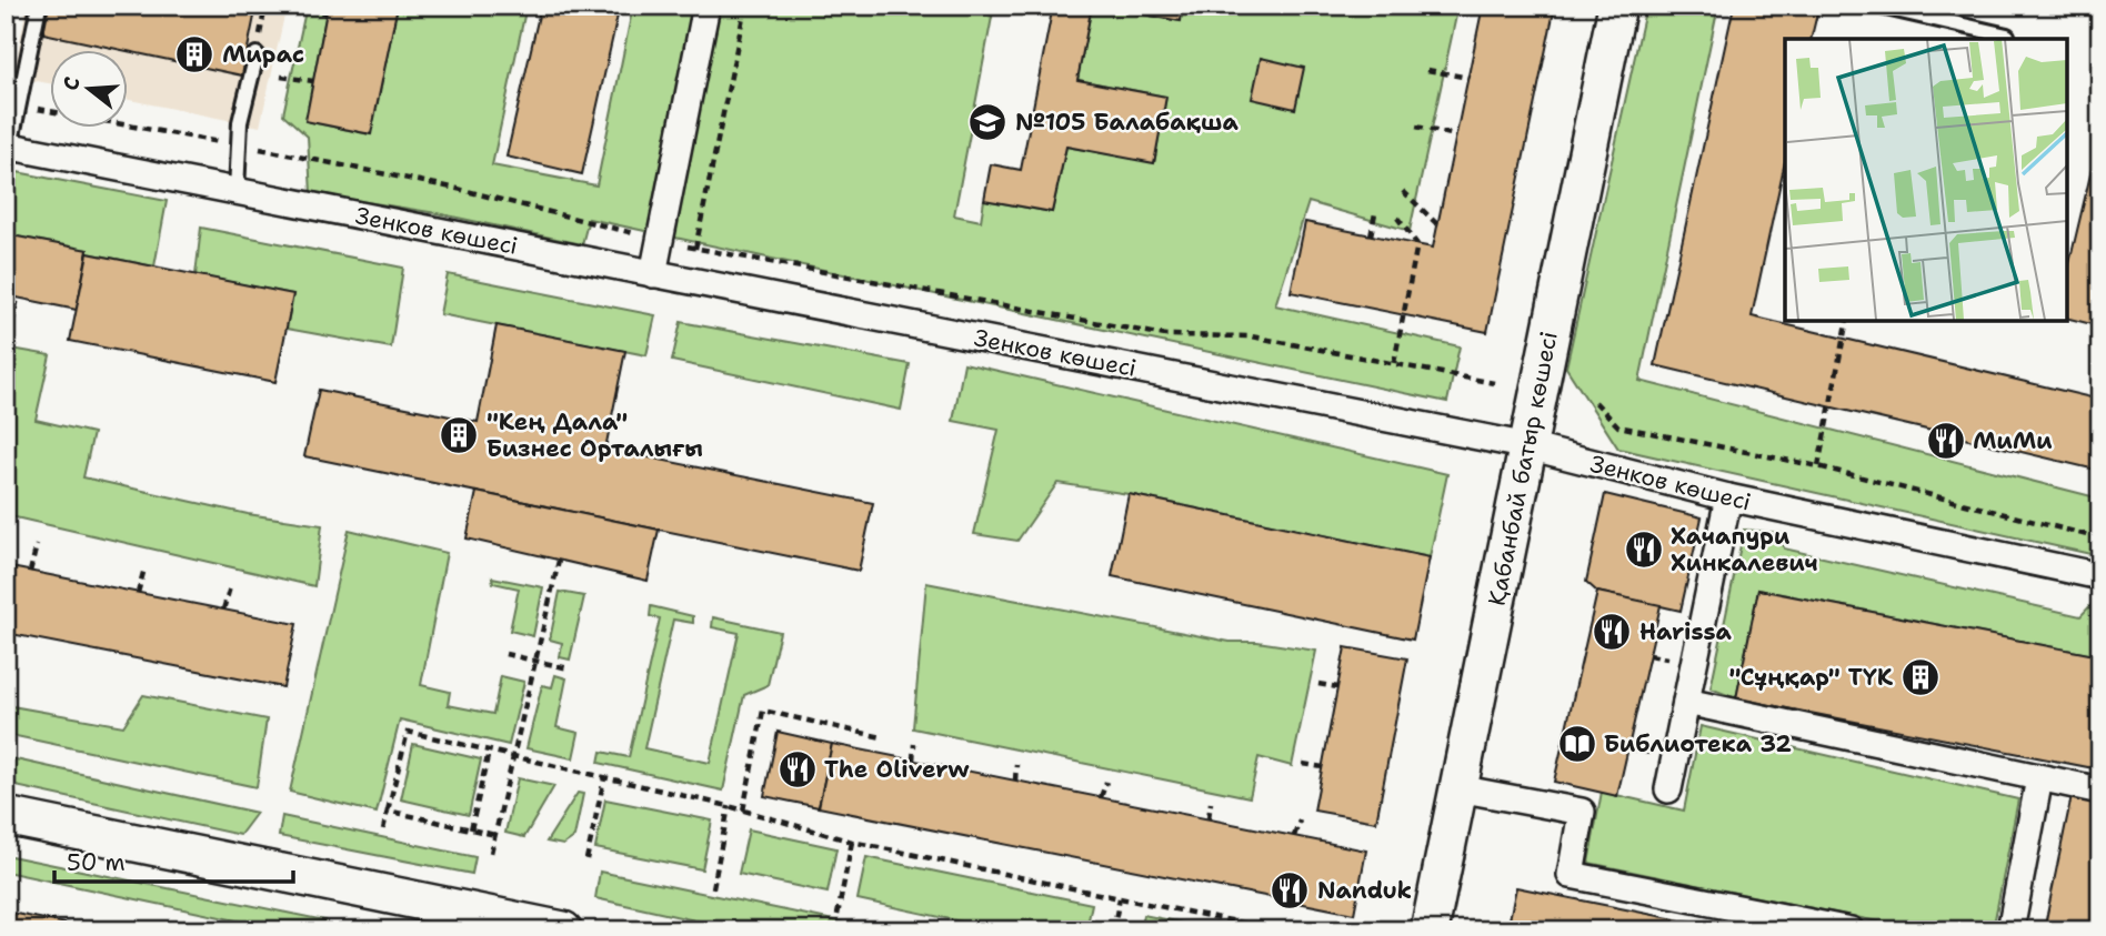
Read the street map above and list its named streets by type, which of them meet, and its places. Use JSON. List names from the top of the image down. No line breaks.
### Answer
{"streets":{"street":["Зенков көшесі","Қабанбай батыр көшесі"]},"crossings":[["Зенков көшесі","Қабанбай батыр көшесі"]],"places":{"building":["Мирас","\"Кең Дала\" Бизнес Орталығы","\"Сұңқар\" ТҮК"],"school or university":["№105 Балабақша"],"restaurant":["МиМи","Хачапури Хинкалевич","Harissa","The Oliverw","Nanduk"],"library":["Библиотека 32"]},"scale_bar":"50 m","north":"left"}
